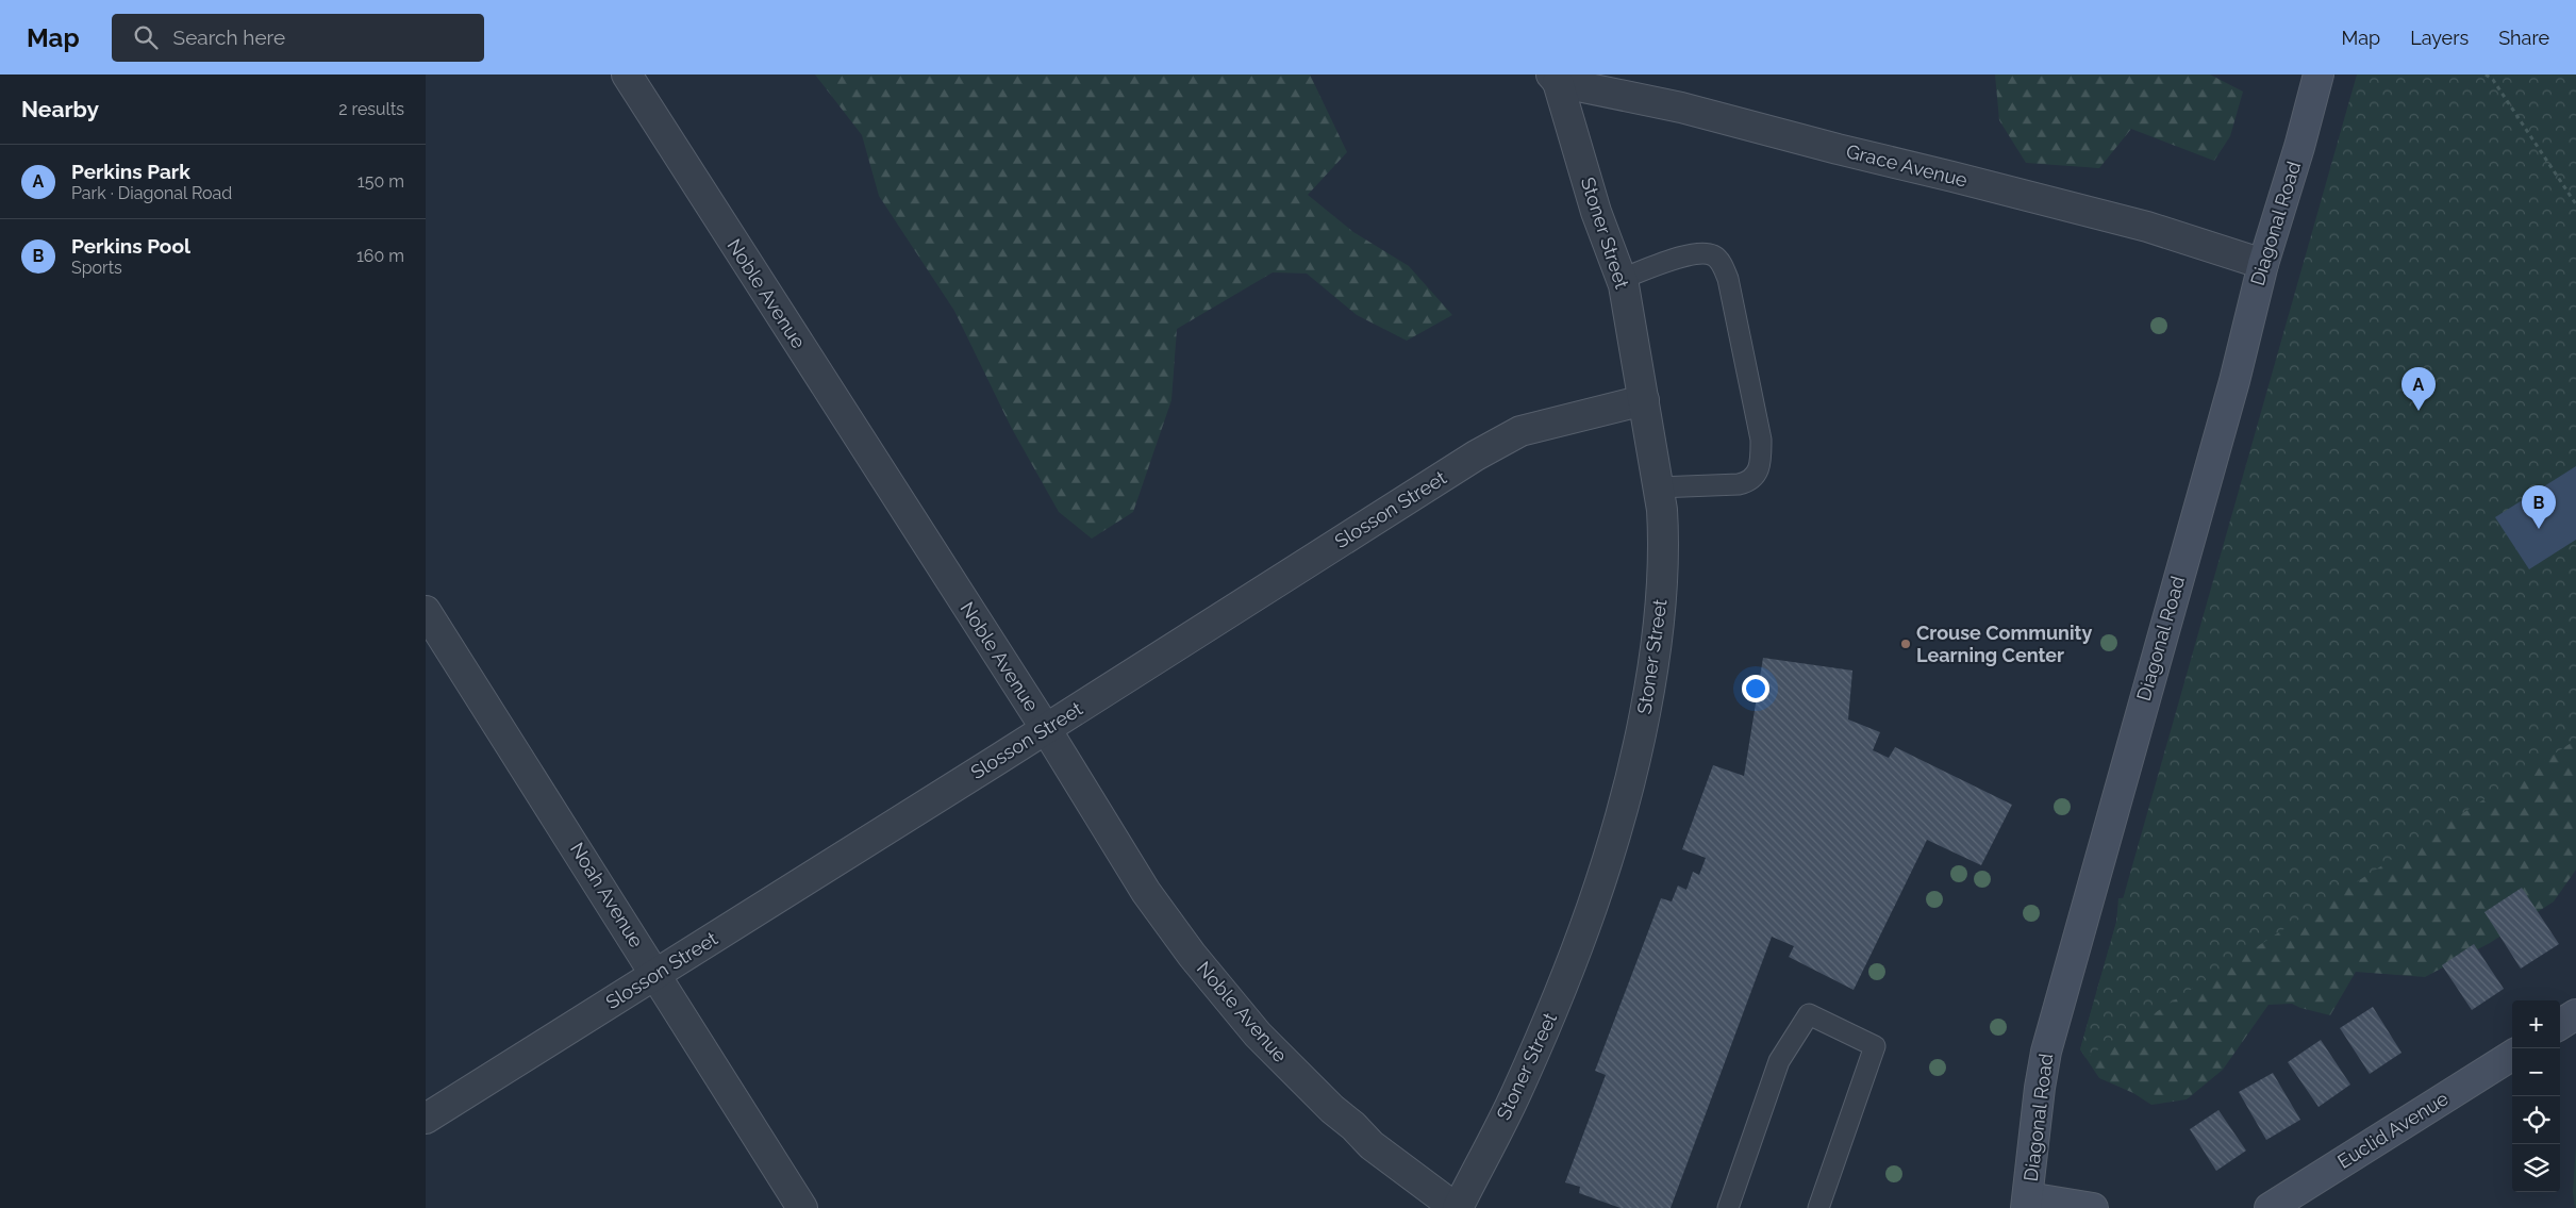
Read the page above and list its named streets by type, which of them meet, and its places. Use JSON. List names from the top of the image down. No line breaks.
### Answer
{"streets":{"street":["Grace Avenue","Diagonal Road","Stoner Street","Noble Avenue","Slosson Street","Noah Avenue","Euclid Avenue"]},"crossings":[["Grace Avenue","Diagonal Road"],["Grace Avenue","Stoner Street"],["Stoner Street","Noble Avenue"],["Stoner Street","Slosson Street"],["Noble Avenue","Slosson Street"],["Slosson Street","Noah Avenue"]],"places":["Crouse Community Learning Center"],"page":{"header":"Map","search":"Search here","nav":["Map","Layers","Share"],"heading":["Nearby","2 results"],"list":[{"mark":"A","name":"Perkins Park","note":"Park · Diagonal Road","value":"150 m"},{"mark":"B","name":"Perkins Pool","note":"Sports","value":"160 m"}],"pins":["A","B"],"map_buttons":["+","−"]}}
